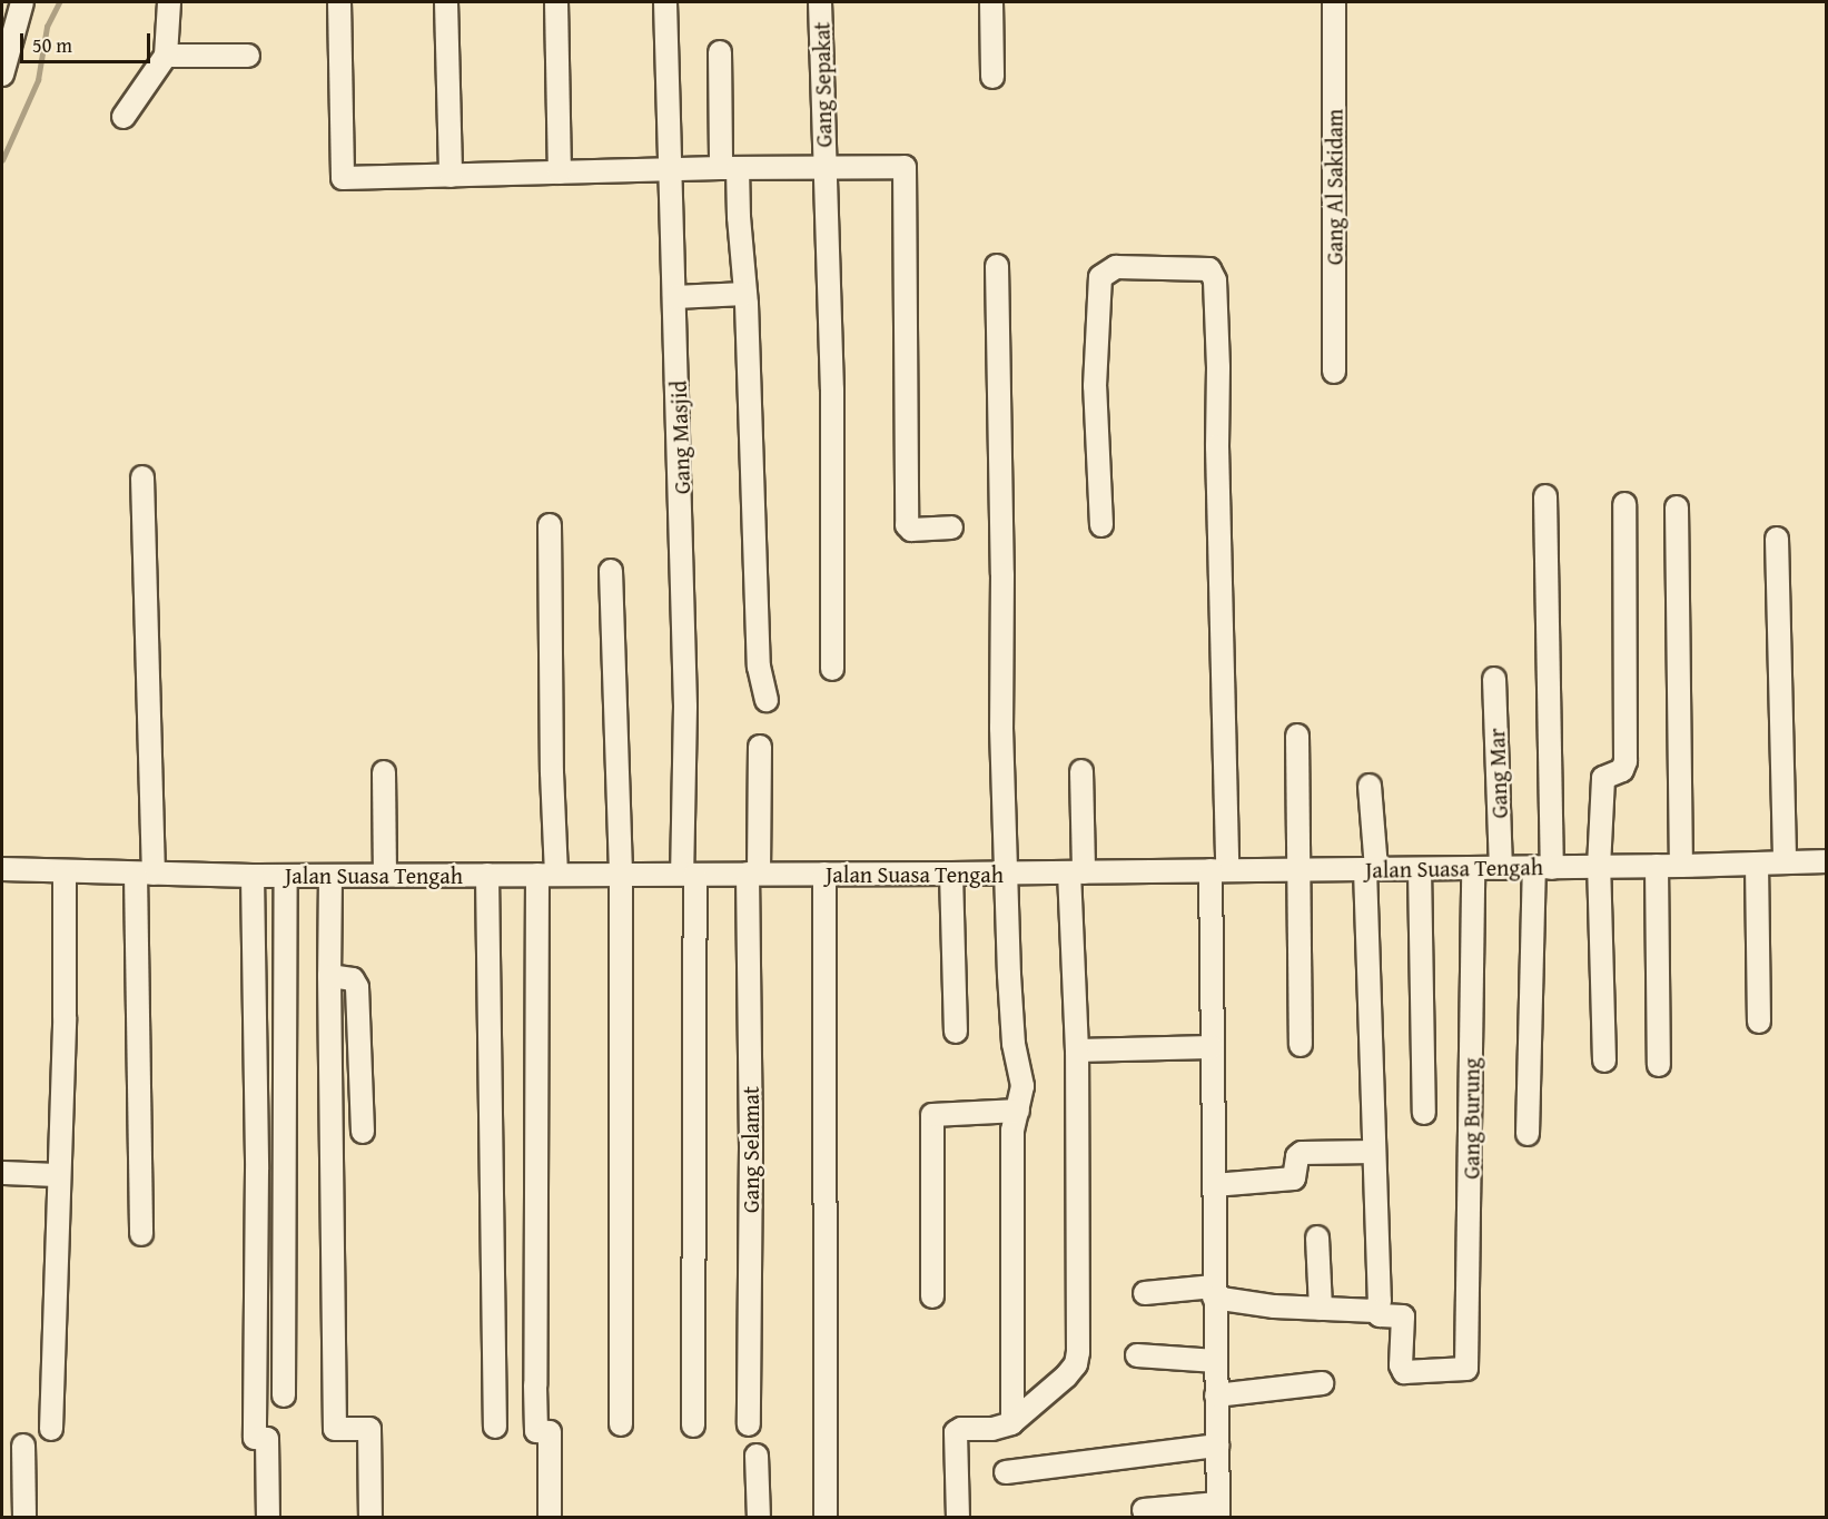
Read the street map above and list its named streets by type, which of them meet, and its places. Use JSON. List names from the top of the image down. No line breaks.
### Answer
{"streets":{"street":["Gang Sepakat","Gang Al Sakidam","Gang Masjid","Gang Mar","Jalan Suasa Tengah","Gang Burung","Gang Selamat"]},"crossings":[["Gang Masjid","Jalan Suasa Tengah"],["Gang Mar","Jalan Suasa Tengah"],["Jalan Suasa Tengah","Gang Burung"],["Jalan Suasa Tengah","Gang Selamat"]],"scale_bar":"50 m"}
